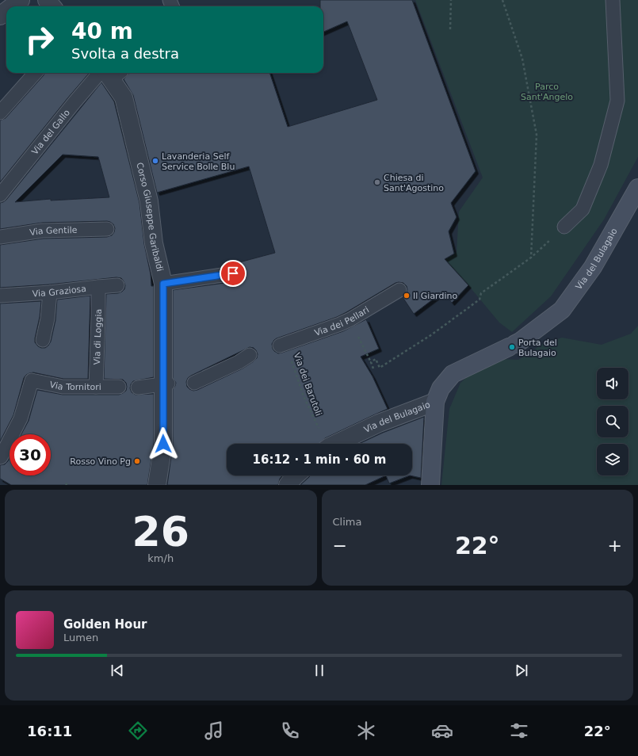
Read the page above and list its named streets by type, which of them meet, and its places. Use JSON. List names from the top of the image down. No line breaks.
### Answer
{"streets":{"main road":["Via del Bulagaio"],"street":["Corso Giuseppe Garibaldi"],"lane":["Via del Gallo","Via Gentile","Via Graziosa","Via dei Pellari","Via di Loggia","Via Tornitori"],"path":["Via dei Barutoli"]},"crossings":[["Via Graziosa","Via di Loggia"],["Via dei Pellari","Via dei Barutoli"],["Via di Loggia","Via Tornitori"]],"parks":["Parco Sant'Angelo"],"places":["Lavanderia Self Service Bolle Blu","Chiesa di Sant'Agostino","Il Giardino","Porta del Bulagaio","Rosso Vino Pg"],"page":{"turn":["40 m","Svolta a destra"],"limit":"30","trip":"16:12 · 1 min · 60 m","tile":[["26","km/h"],"Clima"],"heat":["−","22°","+"],"song":["Golden Hour","Lumen"],"tabs":["16:11","22°"]}}
